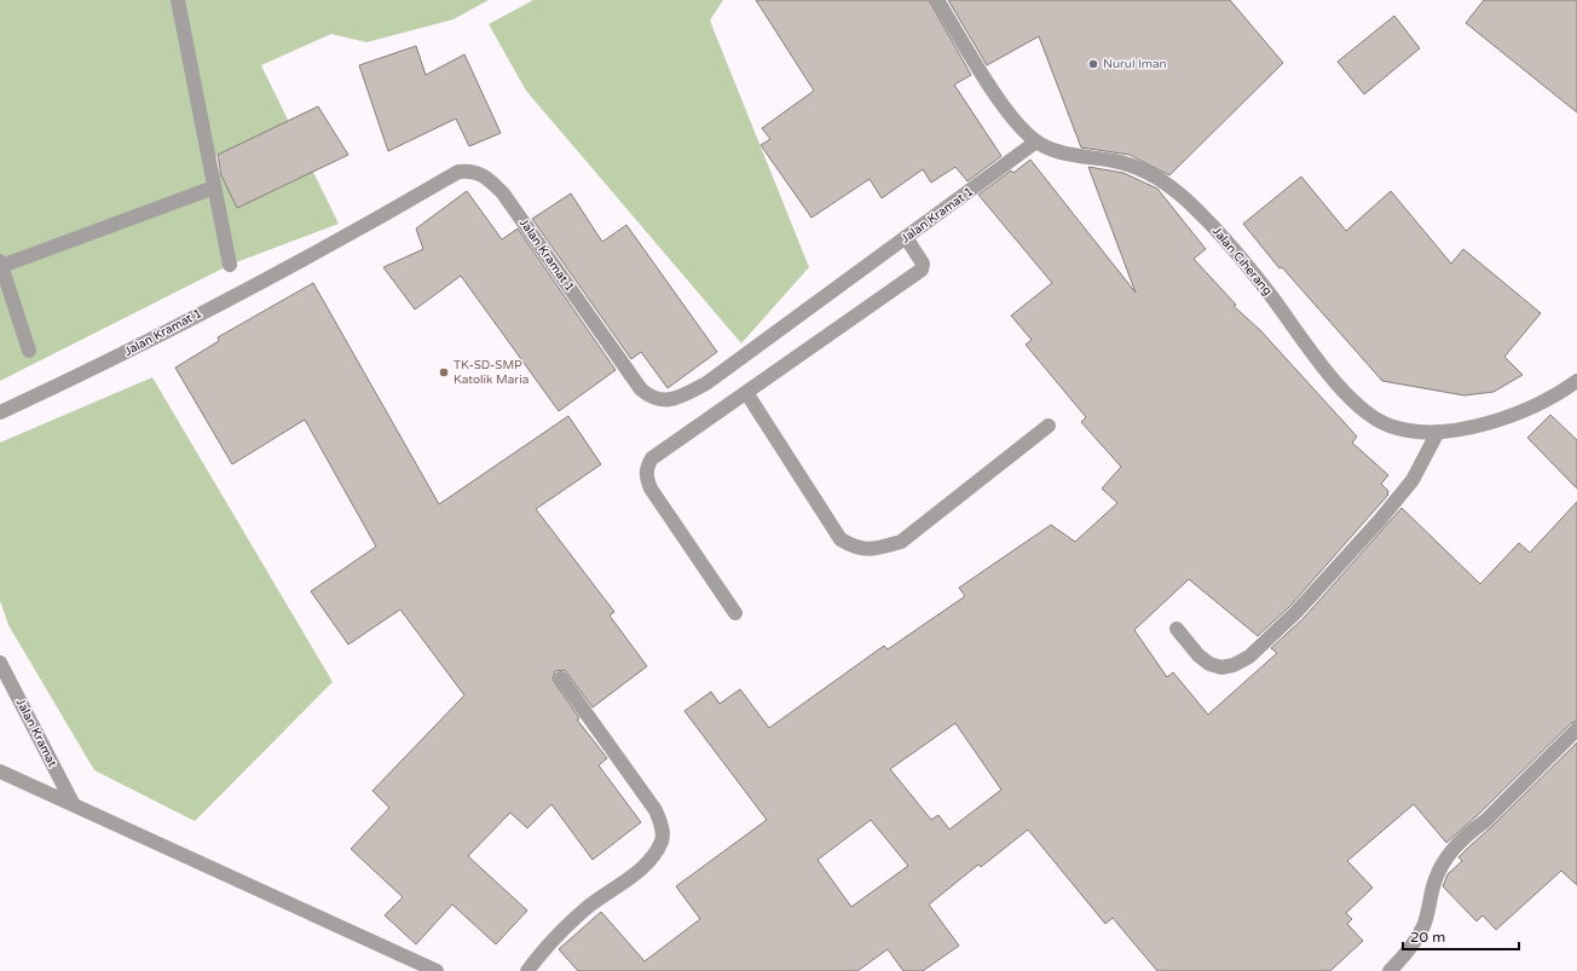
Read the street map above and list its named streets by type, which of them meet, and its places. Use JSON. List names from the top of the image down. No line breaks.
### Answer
{"streets":{"street":["Jalan Kramat 1","Jalan Ciherang","Jalan Kramat"]},"crossings":[["Jalan Kramat 1","Jalan Ciherang"]],"places":["Nurul Iman","TK-SD-SMP Katolik Maria"],"scale_bar":"20 m"}
